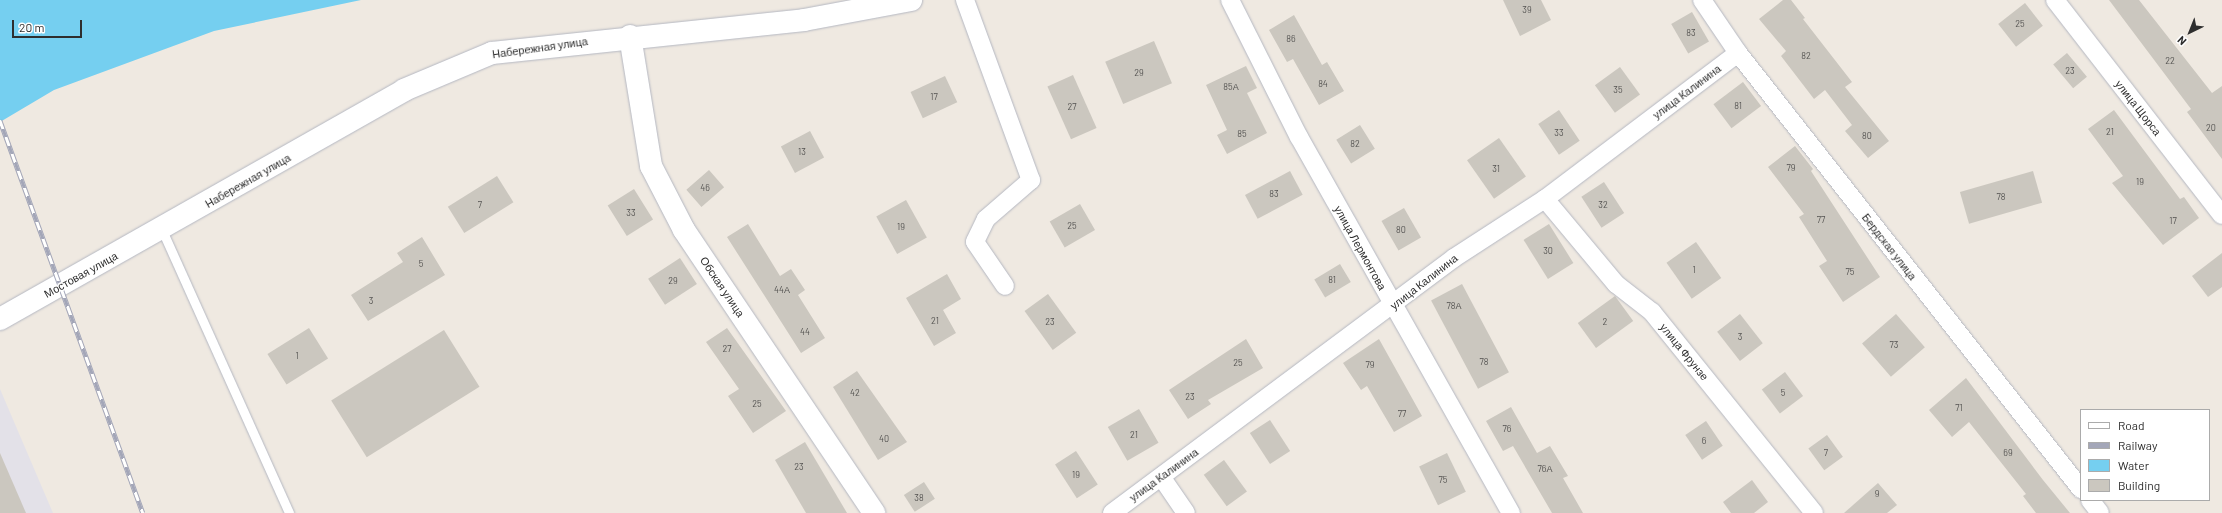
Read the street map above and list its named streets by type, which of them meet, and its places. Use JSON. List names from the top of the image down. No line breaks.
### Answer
{"streets":{"street":["Набережная улица","улица Калинина","улица Щорса","Бердская улица","улица Лермонтова","Мостовая улица","Обская улица","улица Фрунзе"]},"crossings":[["Набережная улица","Мостовая улица"],["Набережная улица","Обская улица"],["улица Калинина","Бердская улица"],["улица Калинина","улица Лермонтова"],["улица Калинина","улица Фрунзе"]],"house_numbers":["39","25","83","86","82","22","23","29","84","85А","35","17","81","27","20","21","33","85","80","82","13","79","31","19","46","83","78","7","32","33","77","17","25","19","80","30","5","1","75","81","29","44А","3","78А","21","23","2","44","3","73","27","1","78","25","79","42","5","23","25","71","77","76","21","40","6","7","69","23","76А","19","75","9","38"],"legend":["Road","Railway","Water","Building"],"scale_bar":"20 m","north":"bottom left"}
